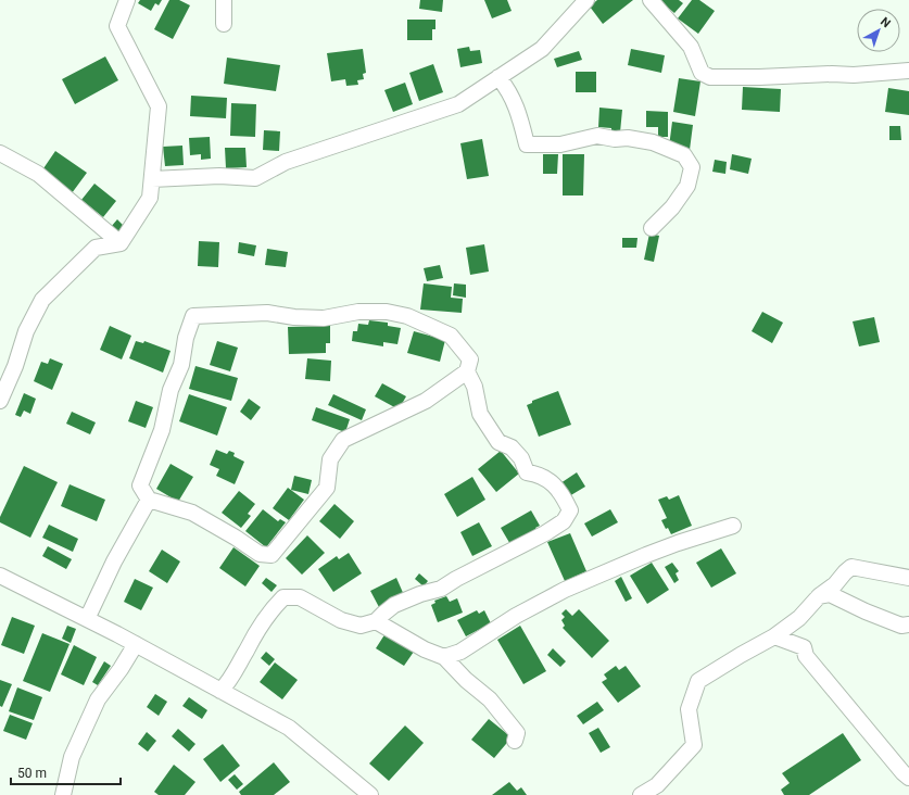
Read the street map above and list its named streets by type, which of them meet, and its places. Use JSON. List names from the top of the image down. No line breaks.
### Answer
{"scale_bar":"50 m","north":"top right"}
